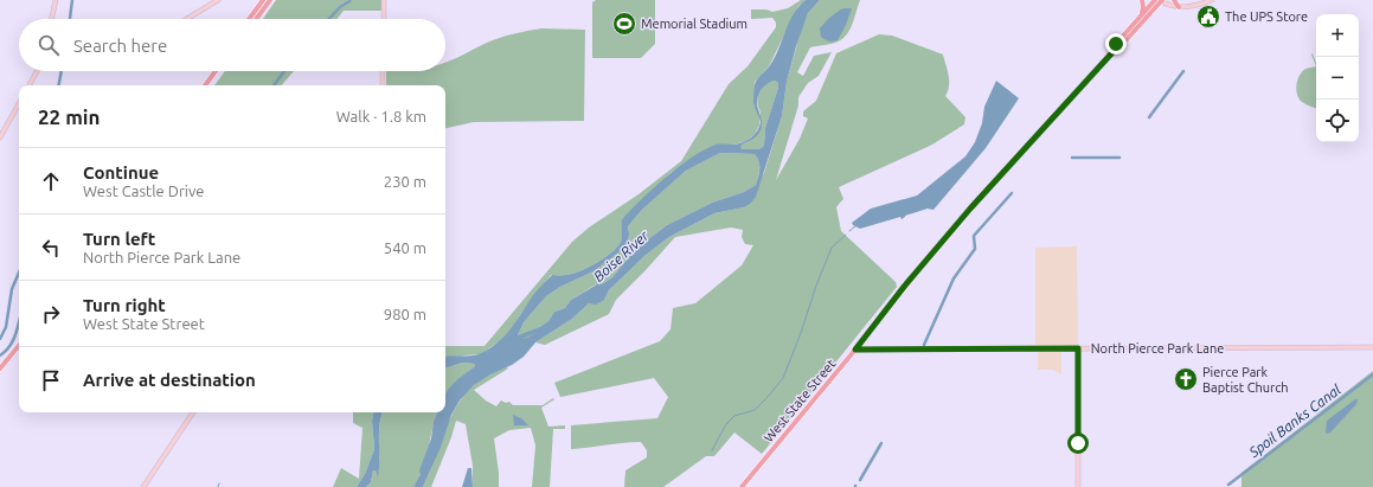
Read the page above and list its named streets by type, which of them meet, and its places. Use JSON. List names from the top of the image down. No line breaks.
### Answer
{"streets":{"main road":["West State Street"],"street":["North Pierce Park Lane"]},"crossings":[["North Pierce Park Lane","West State Street"]],"water":["Boise River","Spoil Banks Canal"],"places":{"public building":["The UPS Store"],"sports":["Memorial Stadium"],"church":["Pierce Park Baptist Church"]},"page":{"map_buttons":["+","−"],"search":"Search here","heading":["22 min","Walk · 1.8 km"],"list":[["Continue","West Castle Drive","230 m"],["Turn left","North Pierce Park Lane","540 m"],["Turn right","West State Street","980 m"],"Arrive at destination"]}}
